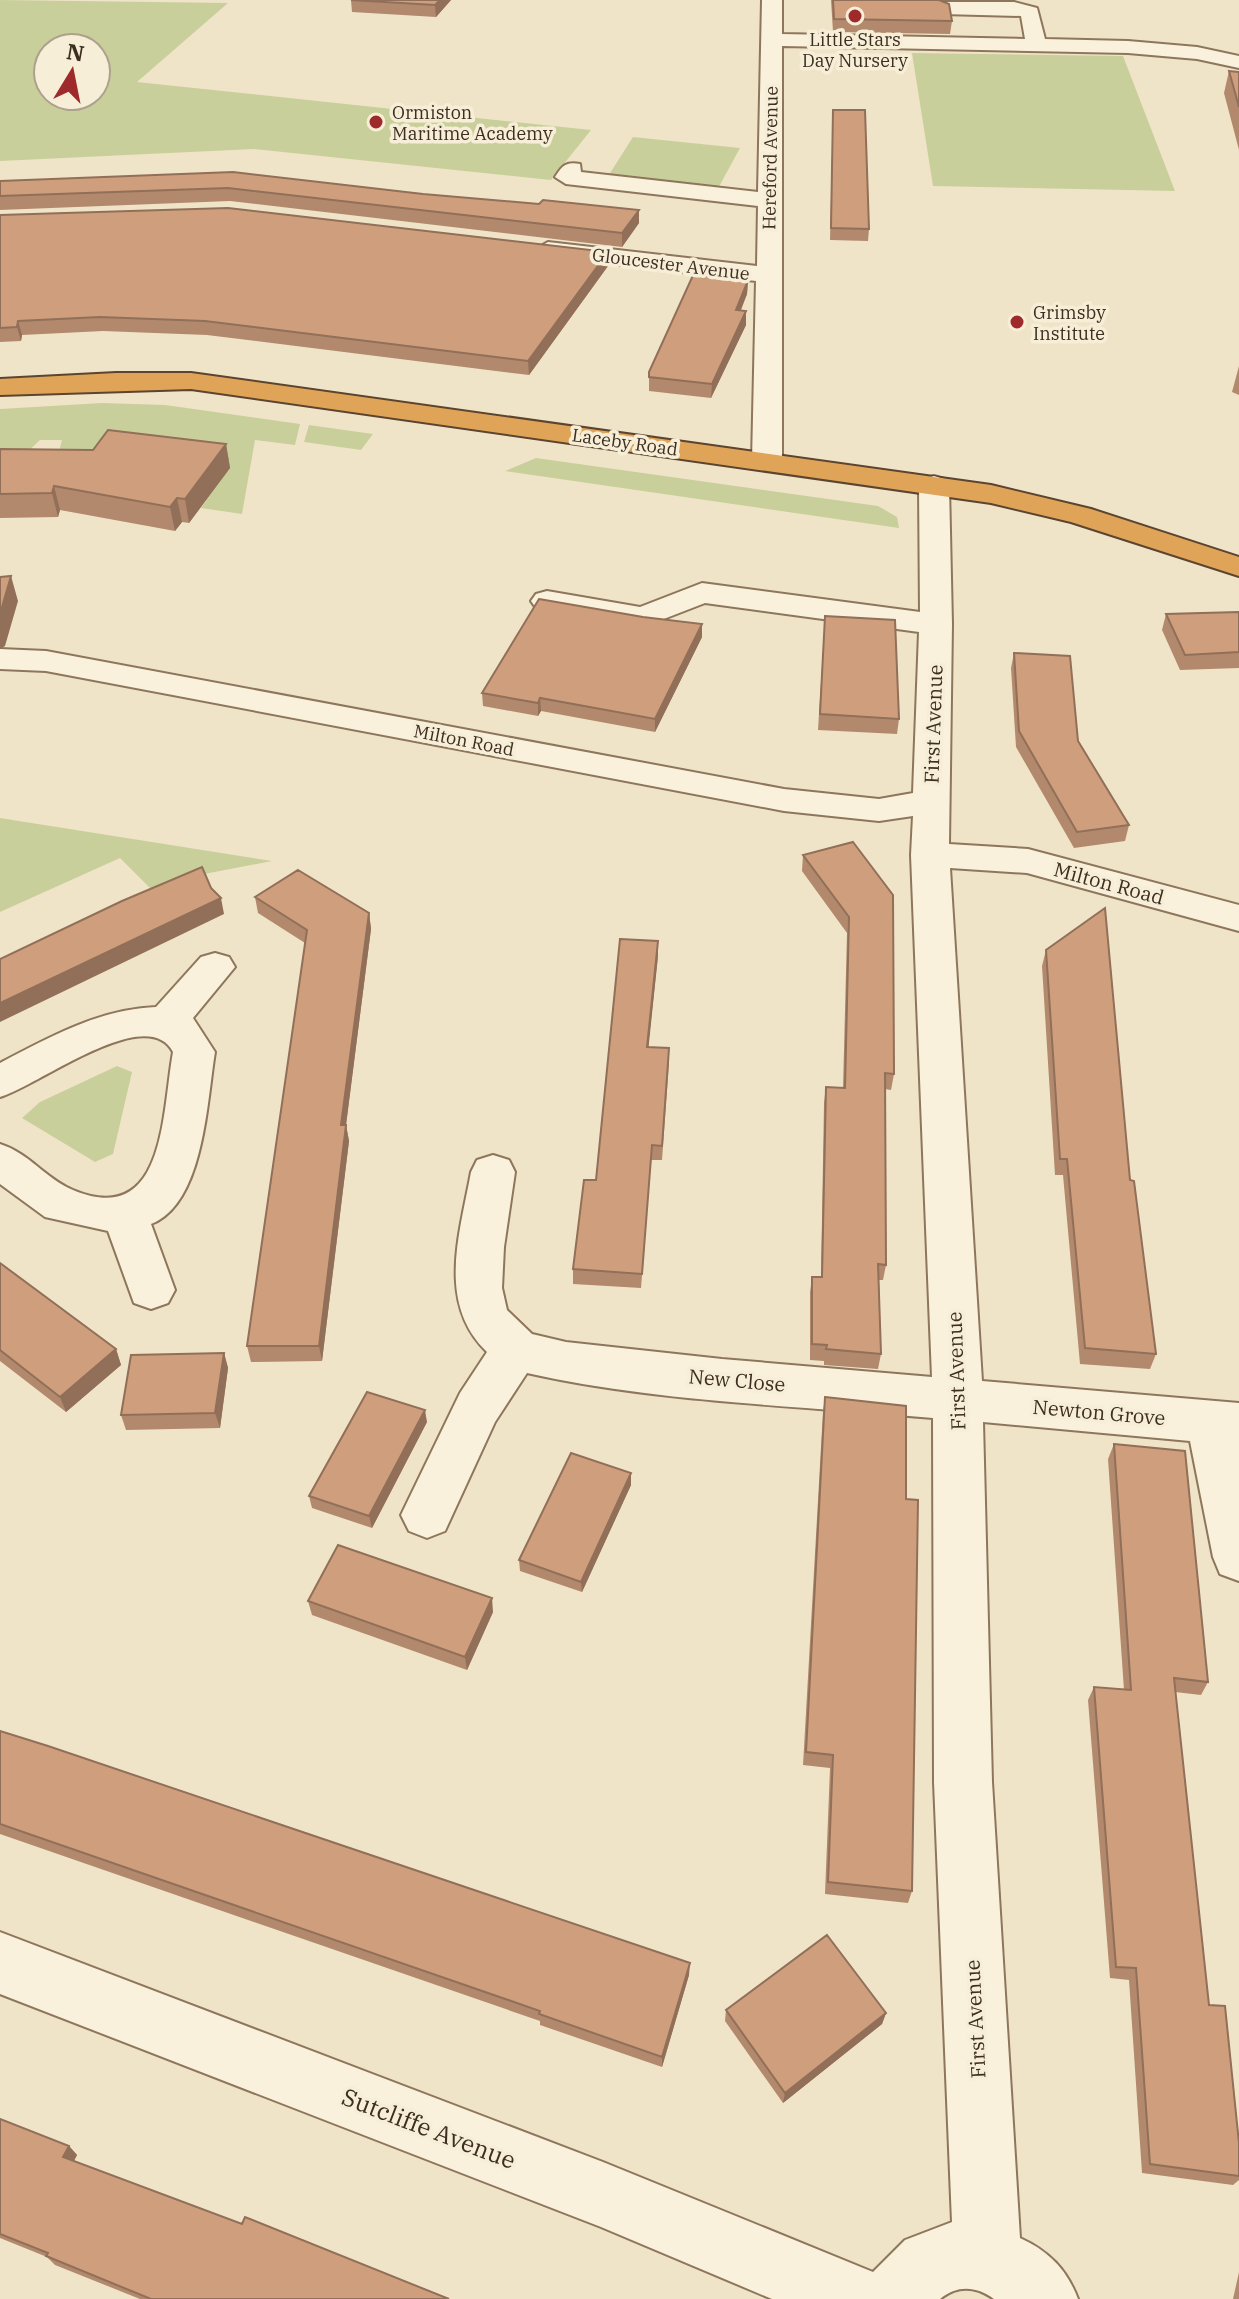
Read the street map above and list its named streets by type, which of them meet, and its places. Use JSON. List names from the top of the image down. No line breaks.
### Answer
{"streets":{"highway":["Laceby Road"],"street":["Hereford Avenue","Gloucester Avenue","First Avenue","Milton Road","New Close","Newton Grove","Sutcliffe Avenue"]},"crossings":[["Hereford Avenue","Gloucester Avenue"],["Hereford Avenue","Laceby Road"],["Laceby Road","First Avenue"],["First Avenue","Milton Road"],["First Avenue","New Close"],["First Avenue","Newton Grove"],["New Close","Newton Grove"]],"places":["Little Stars Day Nursery","Ormiston Maritime Academy","Grimsby Institute"],"north":"top"}
